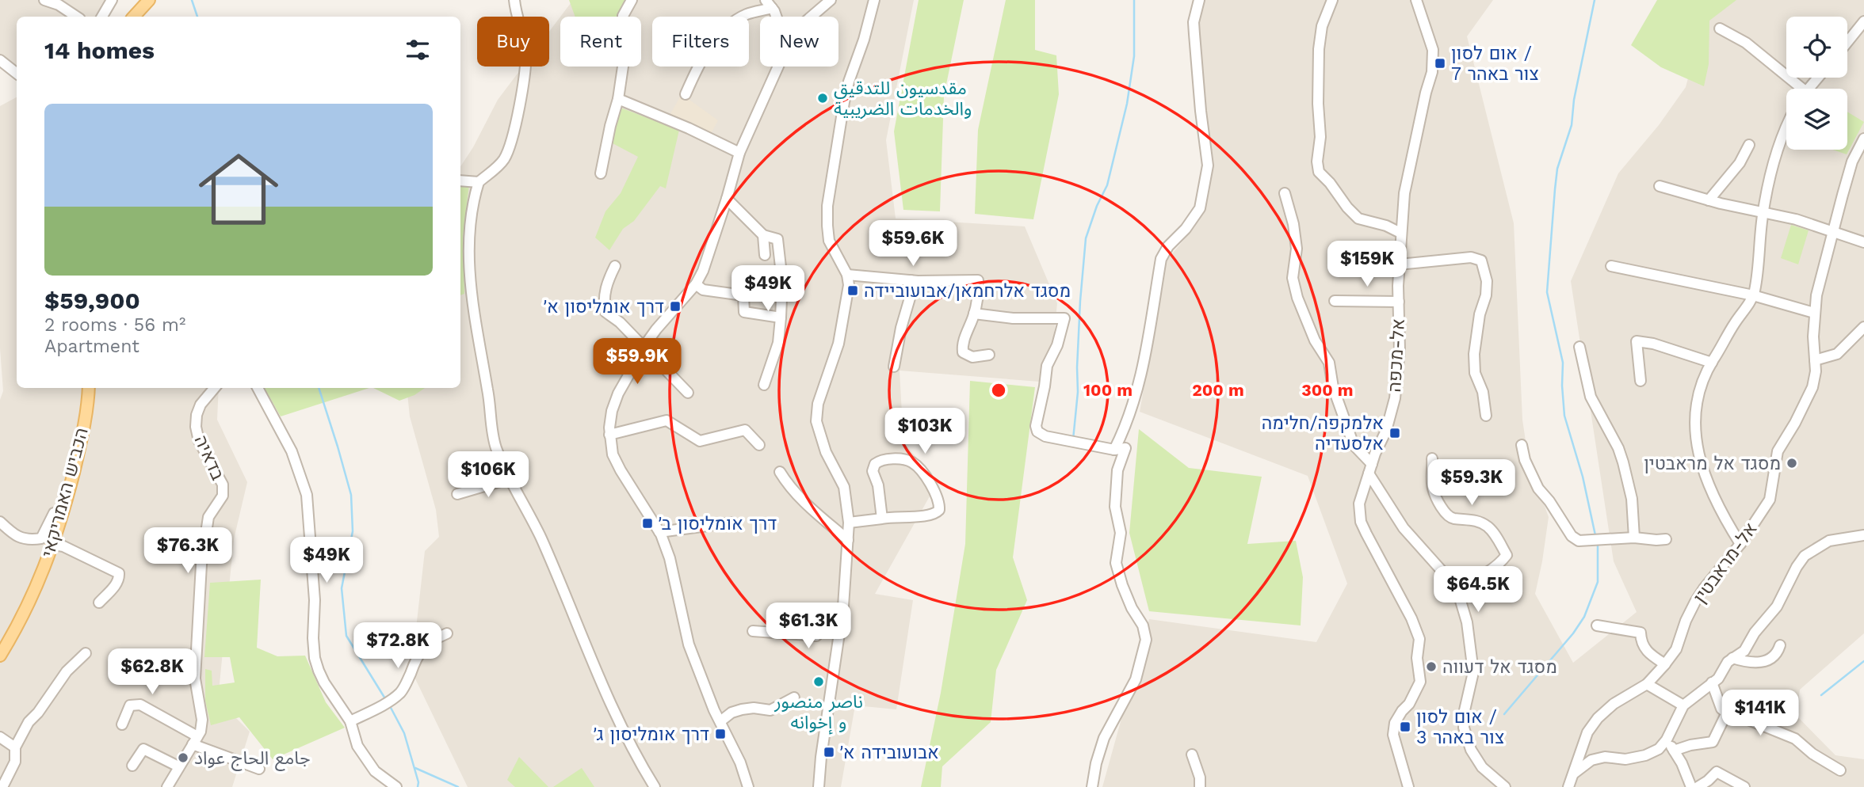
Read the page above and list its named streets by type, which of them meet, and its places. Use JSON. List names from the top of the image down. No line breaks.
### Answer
{"streets":{"main road":["הכביש האמריקאי"],"street":["אל-מכפה","בדאיה","אל-מראבטין"]},"places":{"transit":["אום לסון / צור באהר 7","מסגד אלרחמאן/אבועוביידה","דרך אומליסון א׳","אלמקפה/חלימה אלסעדיה","דרך אומליסון ב׳","אום לסון / צור באהר 3","דרך אומליסון ג׳","אבועובידה א׳"],"other":["مقدسيون للتدقيق والخدمات الضريبية","מסגד אל מראבטין","מסגד אל דעווה","ناصر منصور و إخوانه","جامع الحاج عواد"]},"page":{"chip":["Buy","Rent","Filters","New"],"heading":"14 homes","list":[{"name":"$59,900","note":"2 rooms · 56 m² · Apartment"}],"price":["$59.6K","$159K","$49K","$59.9K","$103K","$106K","$59.3K","$76.3K","$49K","$64.5K","$61.3K","$72.8K","$62.8K","$141K"]},"rings":["100 m","200 m","300 m"]}
